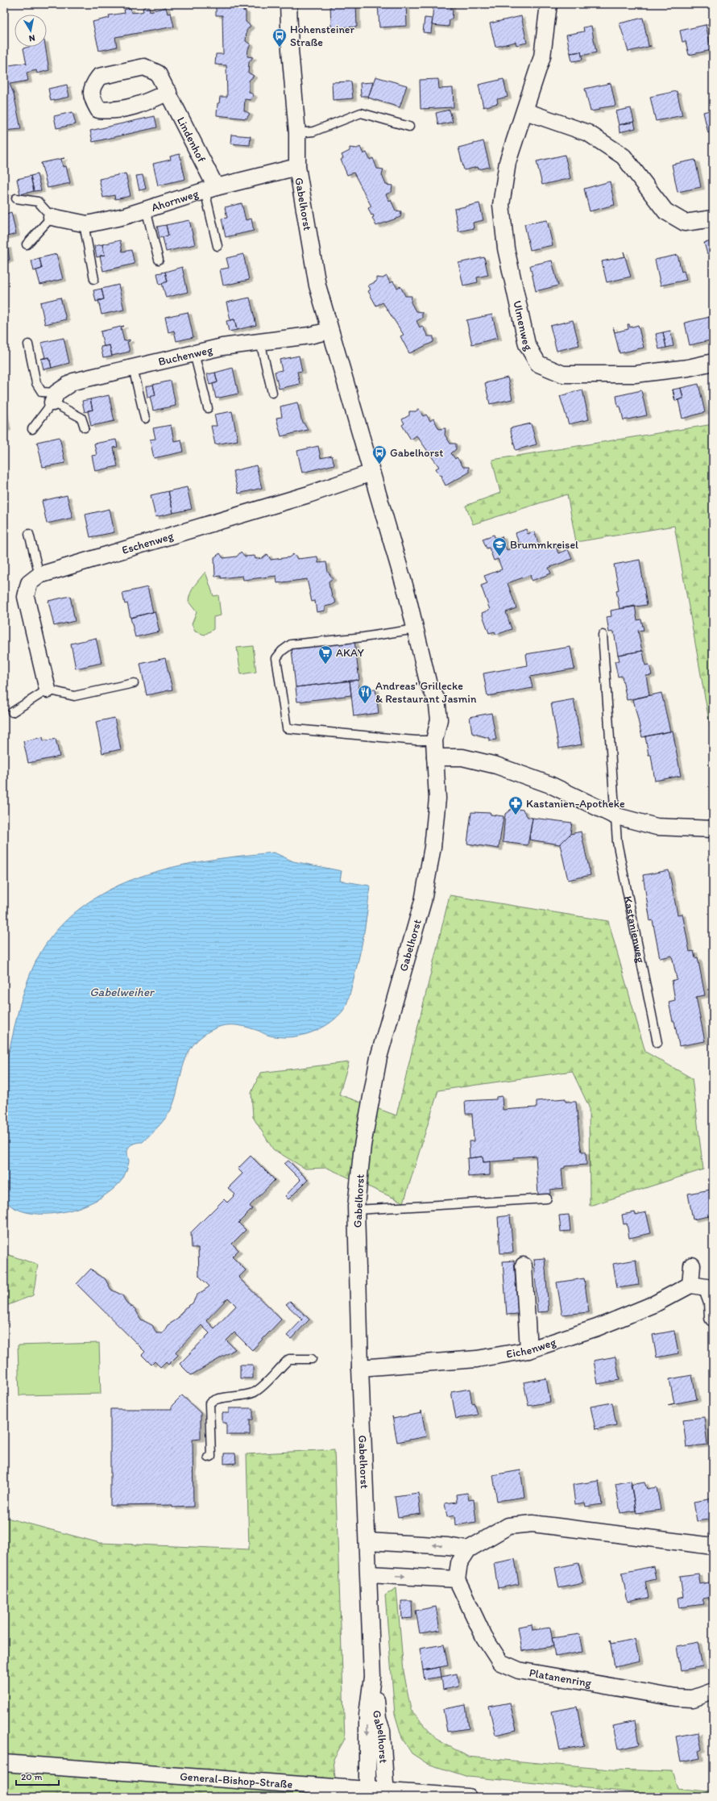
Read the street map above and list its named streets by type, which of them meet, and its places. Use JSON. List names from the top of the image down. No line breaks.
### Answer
{"streets":{"street":["Lindenhof","Ahornweg","Gabelhorst","Ulmenweg","Buchenweg","Eschenweg","Eichenweg","Platanenring","General-Bishop-Straße"],"lane":["Kastanienweg"]},"crossings":[["Lindenhof","Ahornweg"],["Ahornweg","Gabelhorst"],["Gabelhorst","Buchenweg"],["Gabelhorst","Eschenweg"],["Gabelhorst","Eichenweg"],["Gabelhorst","General-Bishop-Straße"]],"water":["Gabelweiher"],"places":{"bus stop":["Hohensteiner Straße","Gabelhorst"],"school or university":["Brummkreisel"],"supermarket":["AKAY"],"restaurant":["Andreas' Grillecke & Restaurant Jasmin"],"pharmacy":["Kastanien-Apotheke"]},"scale_bar":"20 m","north":"bottom"}
